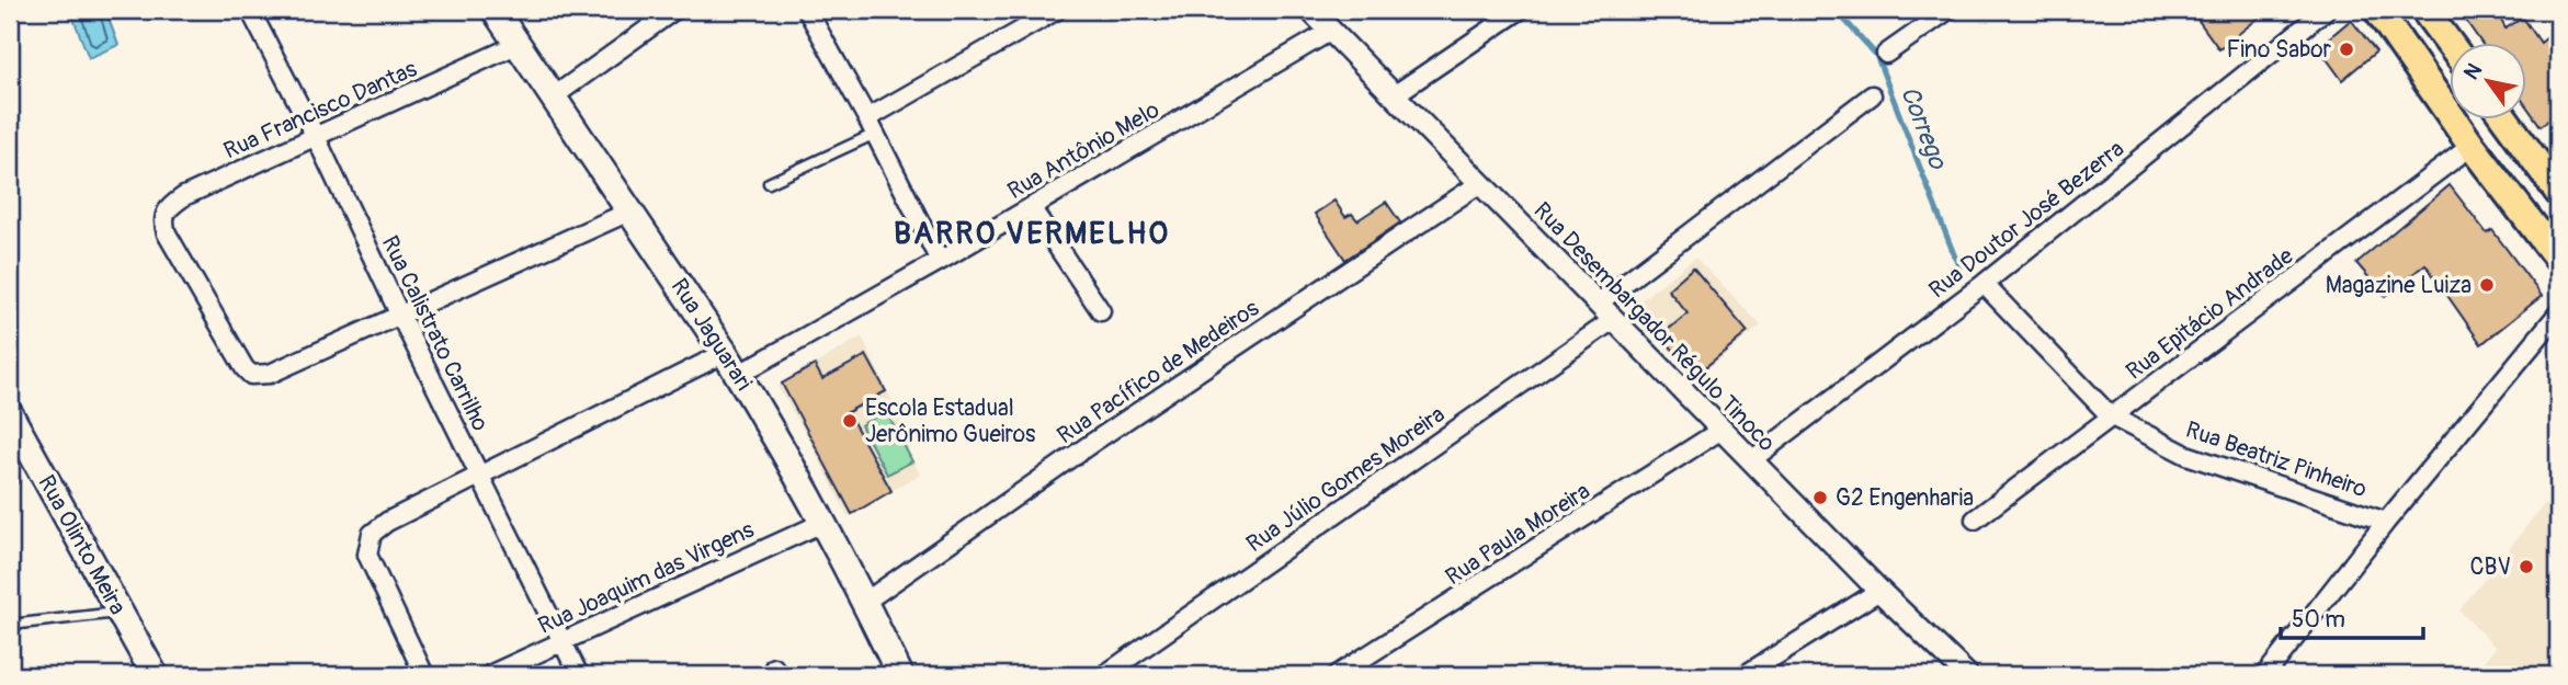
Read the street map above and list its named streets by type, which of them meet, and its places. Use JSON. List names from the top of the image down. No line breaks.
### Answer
{"streets":{"main road":["Rua Jaguarari","Rua Olinto Meira"],"street":["Rua Francisco Dantas","Rua Antônio Melo","Rua Doutor José Bezerra","Rua Epitácio Andrade","Rua Desembargador Régulo Tinoco","Rua Calistrato Carrilho","Rua Pacífico de Medeiros","Rua Beatriz Pinheiro","Rua Júlio Gomes Moreira","Rua Paula Moreira","Rua Joaquim das Virgens"]},"crossings":[["Rua Francisco Dantas","Rua Calistrato Carrilho"],["Rua Francisco Dantas","Rua Jaguarari"],["Rua Antônio Melo","Rua Desembargador Régulo Tinoco"],["Rua Antônio Melo","Rua Jaguarari"],["Rua Doutor José Bezerra","Rua Desembargador Régulo Tinoco"],["Rua Doutor José Bezerra","Rua Beatriz Pinheiro"],["Rua Epitácio Andrade","Rua Beatriz Pinheiro"],["Rua Desembargador Régulo Tinoco","Rua Pacífico de Medeiros"],["Rua Desembargador Régulo Tinoco","Rua Júlio Gomes Moreira"],["Rua Desembargador Régulo Tinoco","Rua Paula Moreira"],["Rua Calistrato Carrilho","Rua Joaquim das Virgens"],["Rua Jaguarari","Rua Pacífico de Medeiros"],["Rua Jaguarari","Rua Joaquim das Virgens"]],"districts":["BARRO VERMELHO"],"water":["Corrego"],"places":["Fino Sabor","Magazine Luiza","Escola Estadual Jerônimo Gueiros","G2 Engenharia","CBV"],"scale_bar":"50 m","north":"top left"}
